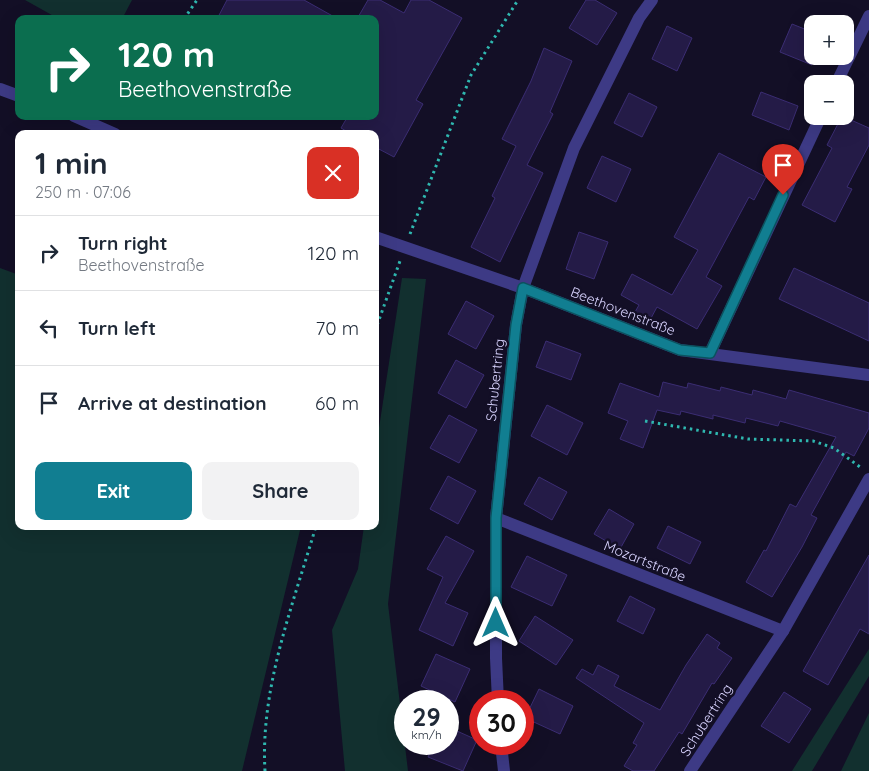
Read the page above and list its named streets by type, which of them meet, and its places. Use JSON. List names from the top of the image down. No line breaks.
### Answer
{"streets":{"street":["Beethovenstraße","Schubertring","Mozartstraße"]},"crossings":[["Beethovenstraße","Schubertring"],["Schubertring","Mozartstraße"]],"page":{"map_buttons":["+","−"],"turn":["120 m","Beethovenstraße"],"heading":["1 min","250 m · 07:06"],"list":[{"name":"Turn right","note":"Beethovenstraße","value":"120 m"},{"name":"Turn left","value":"70 m"},{"name":"Arrive at destination","value":"60 m"}],"buttons":["Exit","Share"],"speed":"29 km/h","limit":"30"}}
